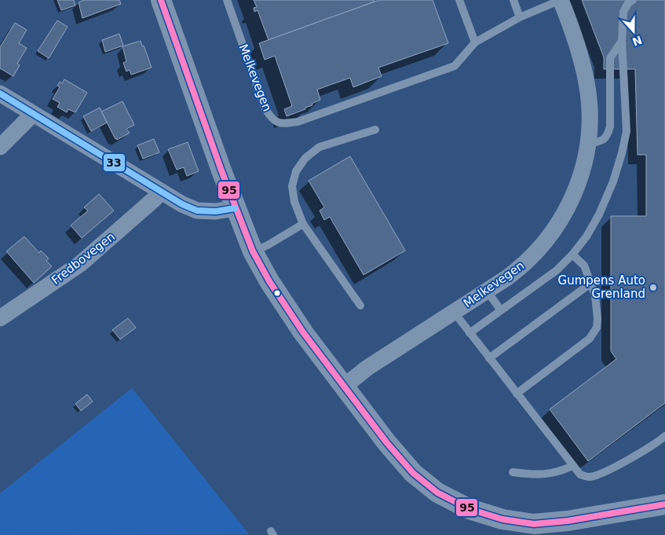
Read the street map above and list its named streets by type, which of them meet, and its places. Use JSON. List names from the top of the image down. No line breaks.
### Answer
{"streets":{"street":["Melkevegen","Fredbovegen"]},"places":["Gumpens Auto Grenland"],"lines":["transit line 95","transit line 33"],"north":"bottom"}
